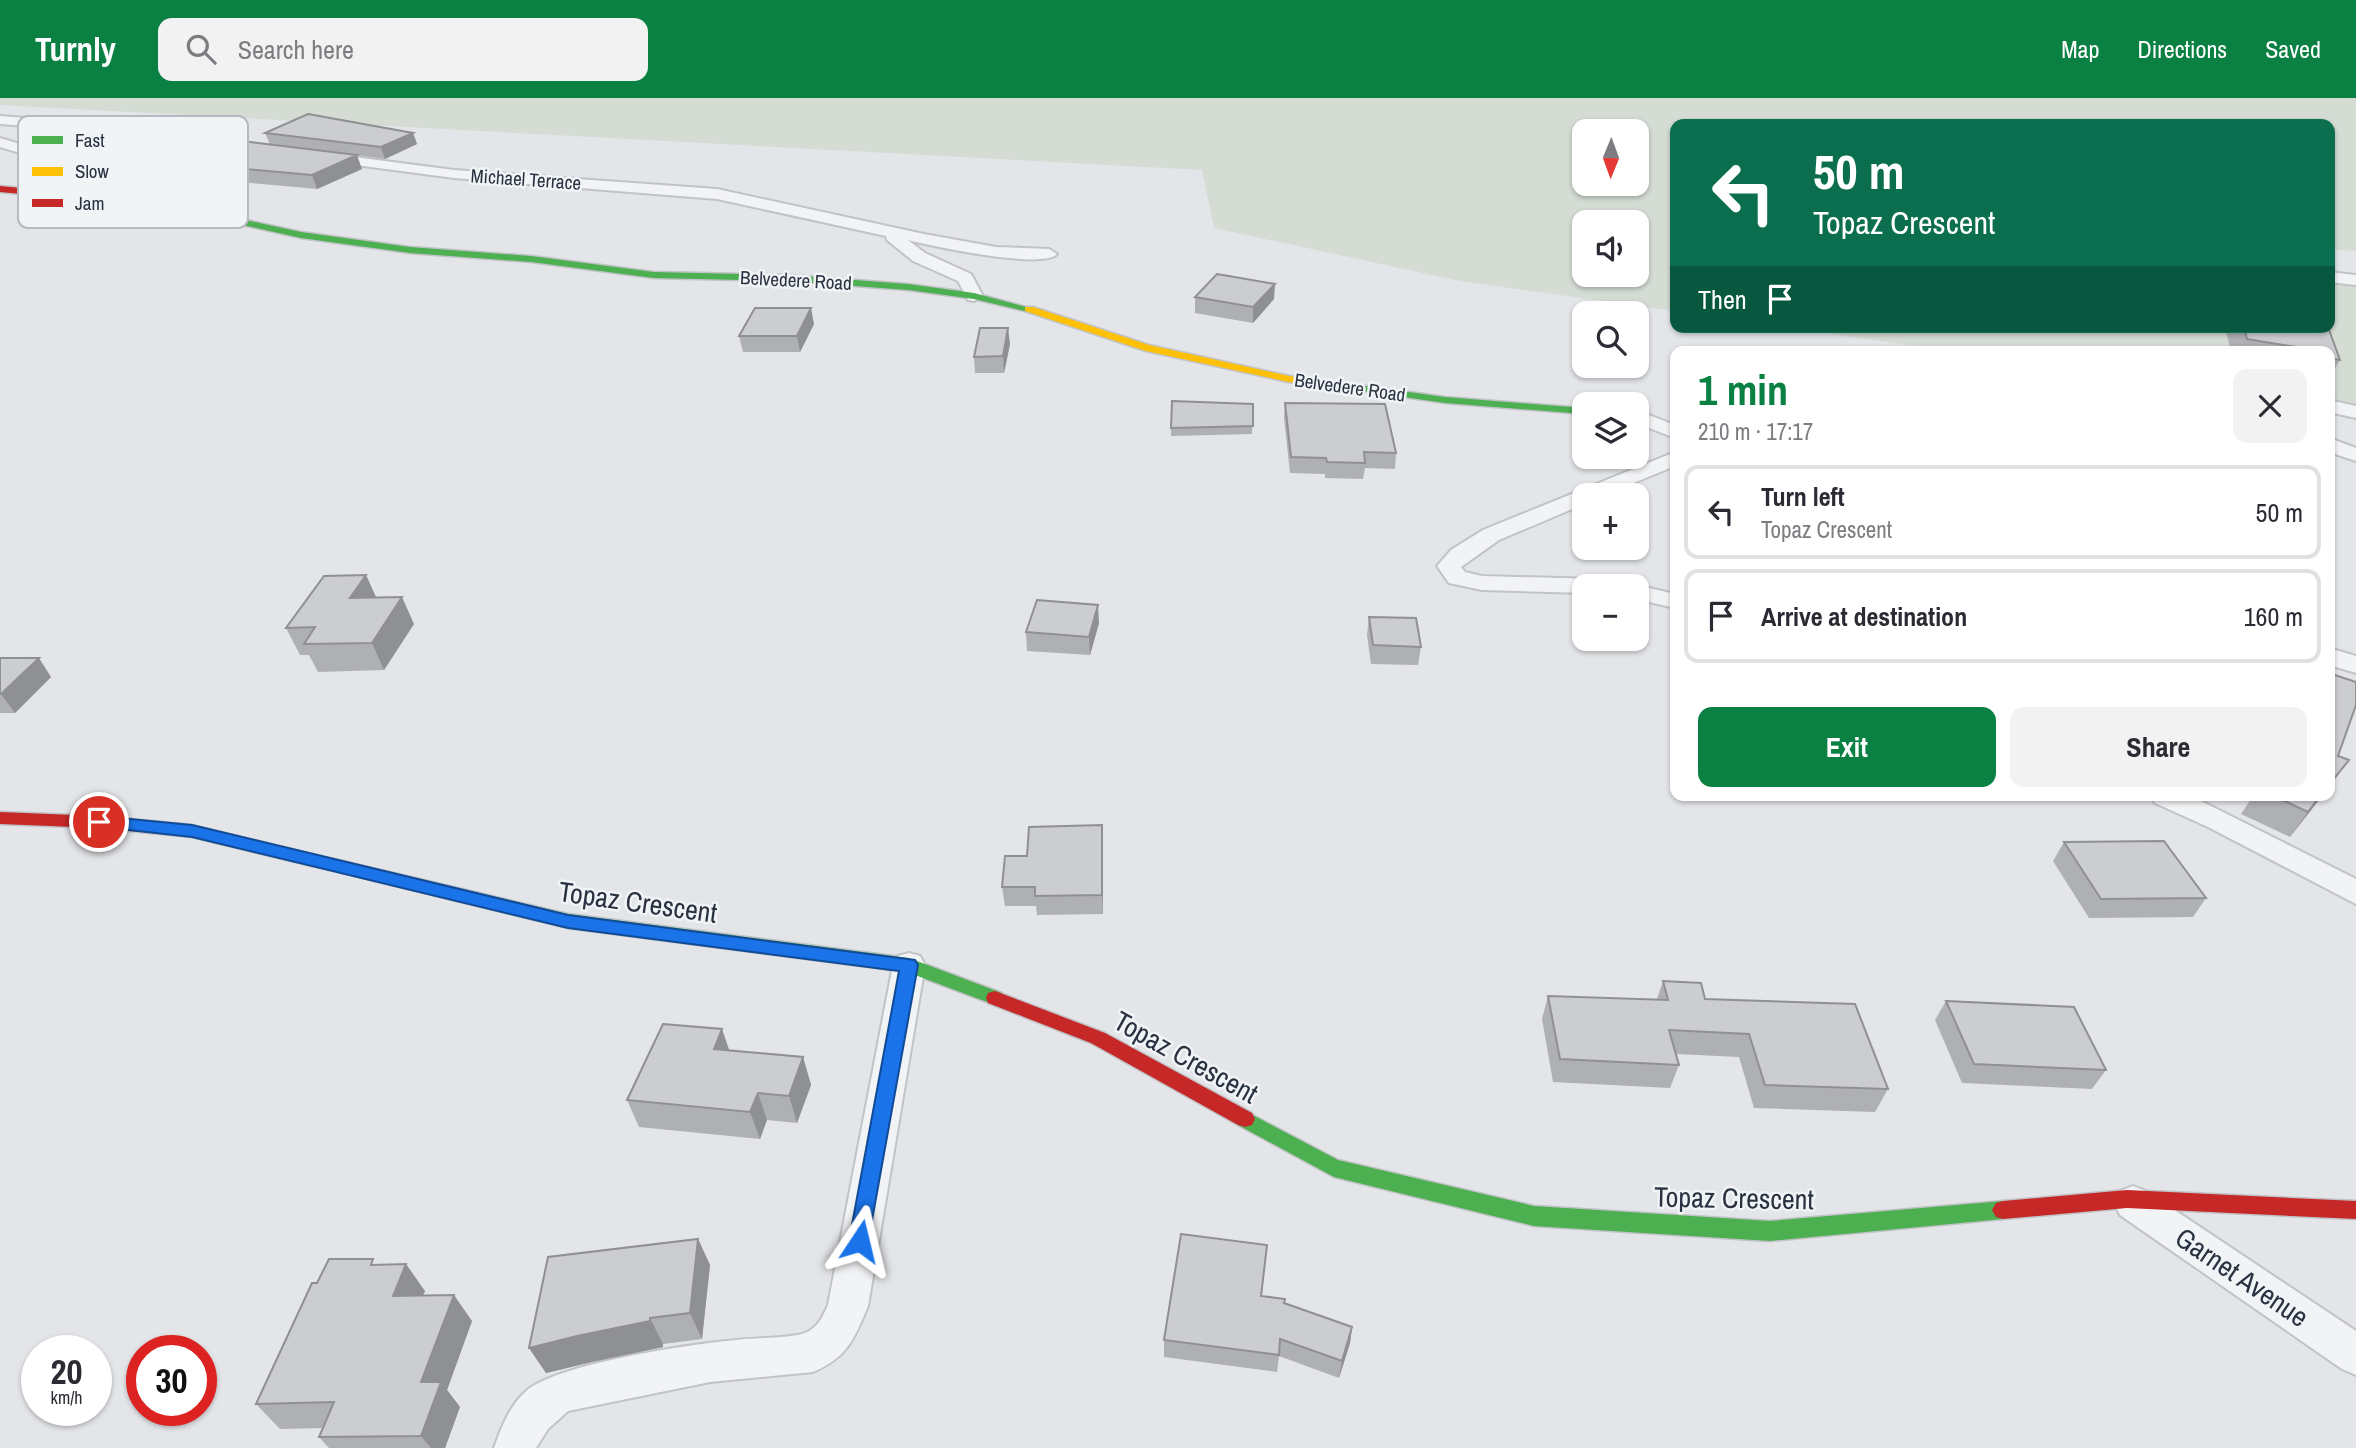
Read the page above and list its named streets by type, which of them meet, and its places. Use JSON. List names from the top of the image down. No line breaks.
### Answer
{"streets":{"street":["Michael Terrace","Belvedere Road","Topaz Crescent","Garnet Avenue"]},"crossings":[["Topaz Crescent","Garnet Avenue"]],"legend":["Fast","Slow","Jam"],"north":"bottom","page":{"header":"Turnly","search":"Search here","nav":["Map","Directions","Saved"],"map_buttons":["+","−"],"turn":["50 m","Topaz Crescent"],"then":"Then","heading":["1 min","210 m · 17:17"],"list":[{"name":"Turn left","note":"Topaz Crescent","value":"50 m"},{"name":"Arrive at destination","value":"160 m"}],"buttons":["Exit","Share"],"speed":"20 km/h","limit":"30"}}
